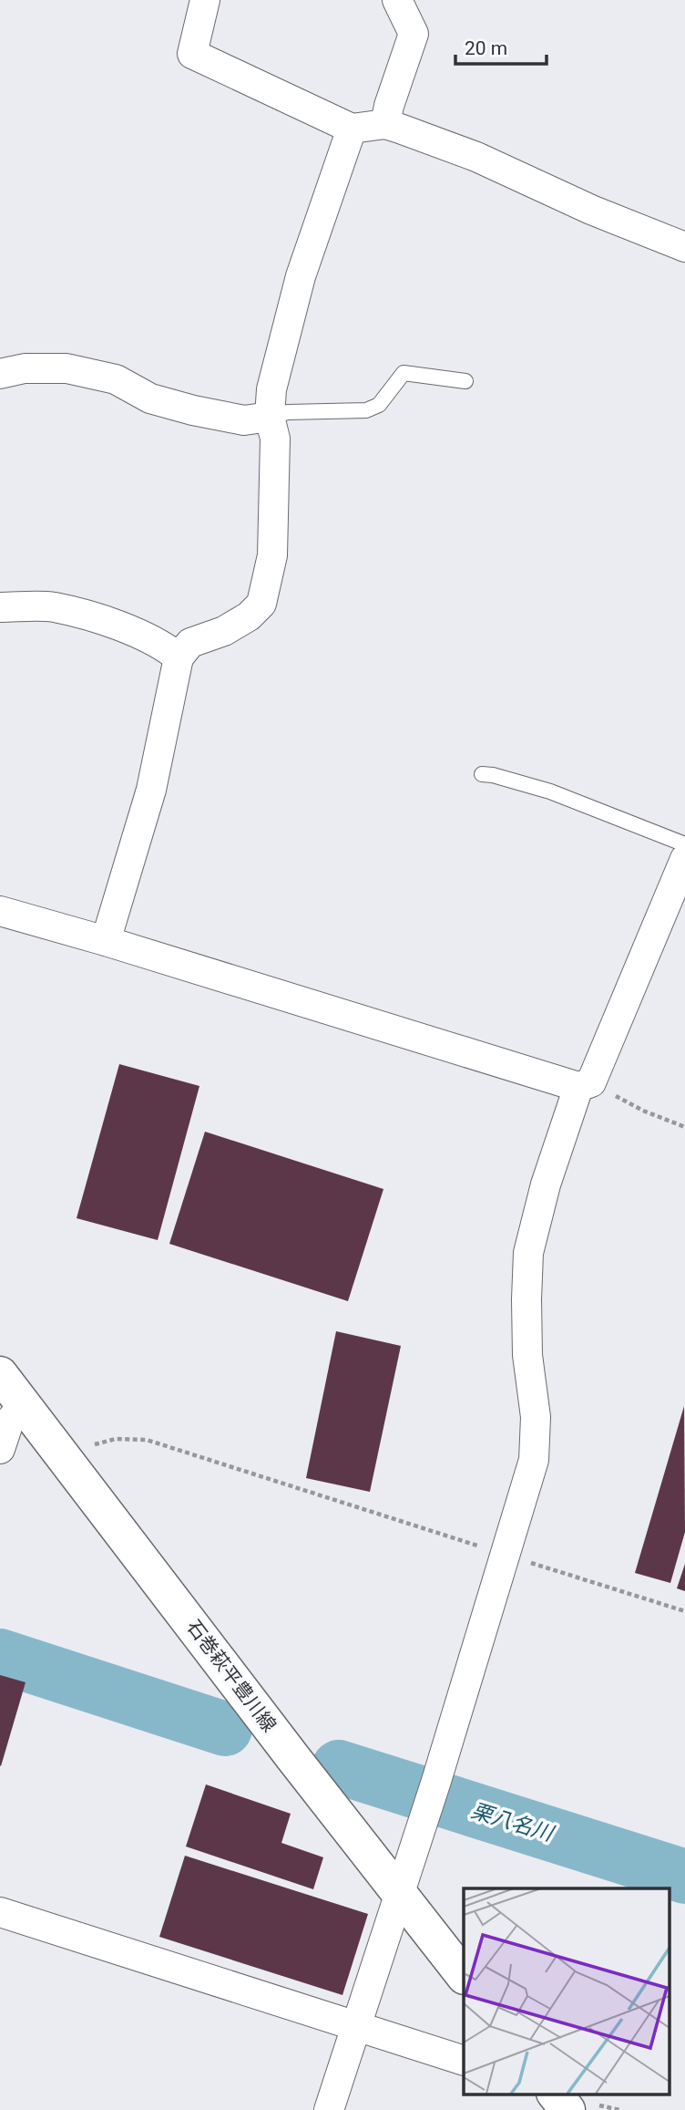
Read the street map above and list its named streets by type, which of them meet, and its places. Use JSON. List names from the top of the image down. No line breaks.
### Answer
{"streets":{"main road":["石巻萩平豊川線"]},"water":["栗八名川"],"scale_bar":"20 m"}
